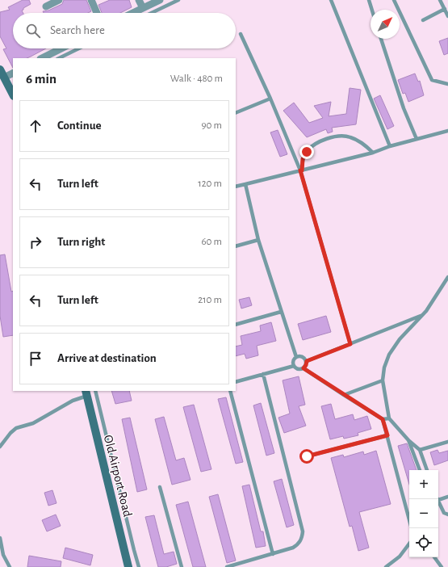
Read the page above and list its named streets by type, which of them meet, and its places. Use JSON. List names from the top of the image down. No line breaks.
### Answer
{"streets":{"main road":["Old Airport Road"]},"north":"top right","page":{"search":"Search here","heading":["6 min","Walk · 480 m"],"list":[["Continue","90 m"],["Turn left","120 m"],["Turn right","60 m"],["Turn left","210 m"],"Arrive at destination"],"map_buttons":["+","−"]}}
